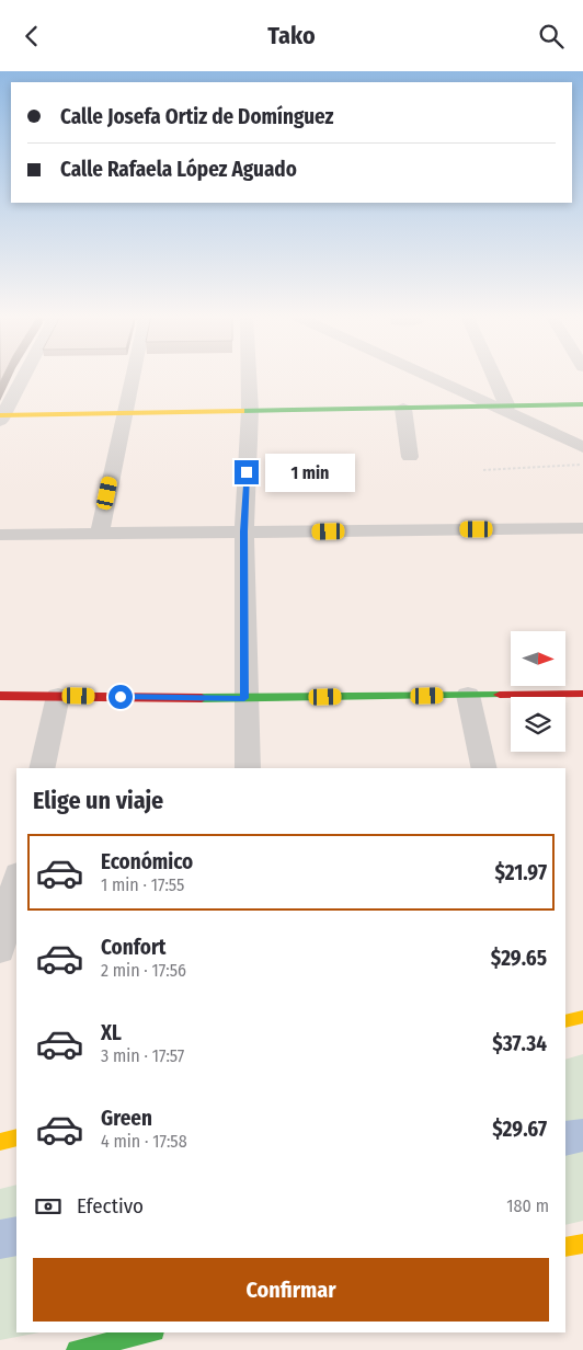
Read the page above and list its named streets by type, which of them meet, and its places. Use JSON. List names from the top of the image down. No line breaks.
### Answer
{"north":"right","page":{"header":"Tako","banner":["Calle Josefa Ortiz de Domínguez","Calle Rafaela López Aguado"],"bubble":"1 min","heading":"Elige un viaje","list":[{"name":"Económico","note":"1 min · 17:55","value":"$21.97"},{"name":"Confort","note":"2 min · 17:56","value":"$29.65"},{"name":"XL","note":"3 min · 17:57","value":"$37.34"},{"name":"Green","note":"4 min · 17:58","value":"$29.67"}],"pay":["Efectivo","180 m"],"buttons":"Confirmar"}}
